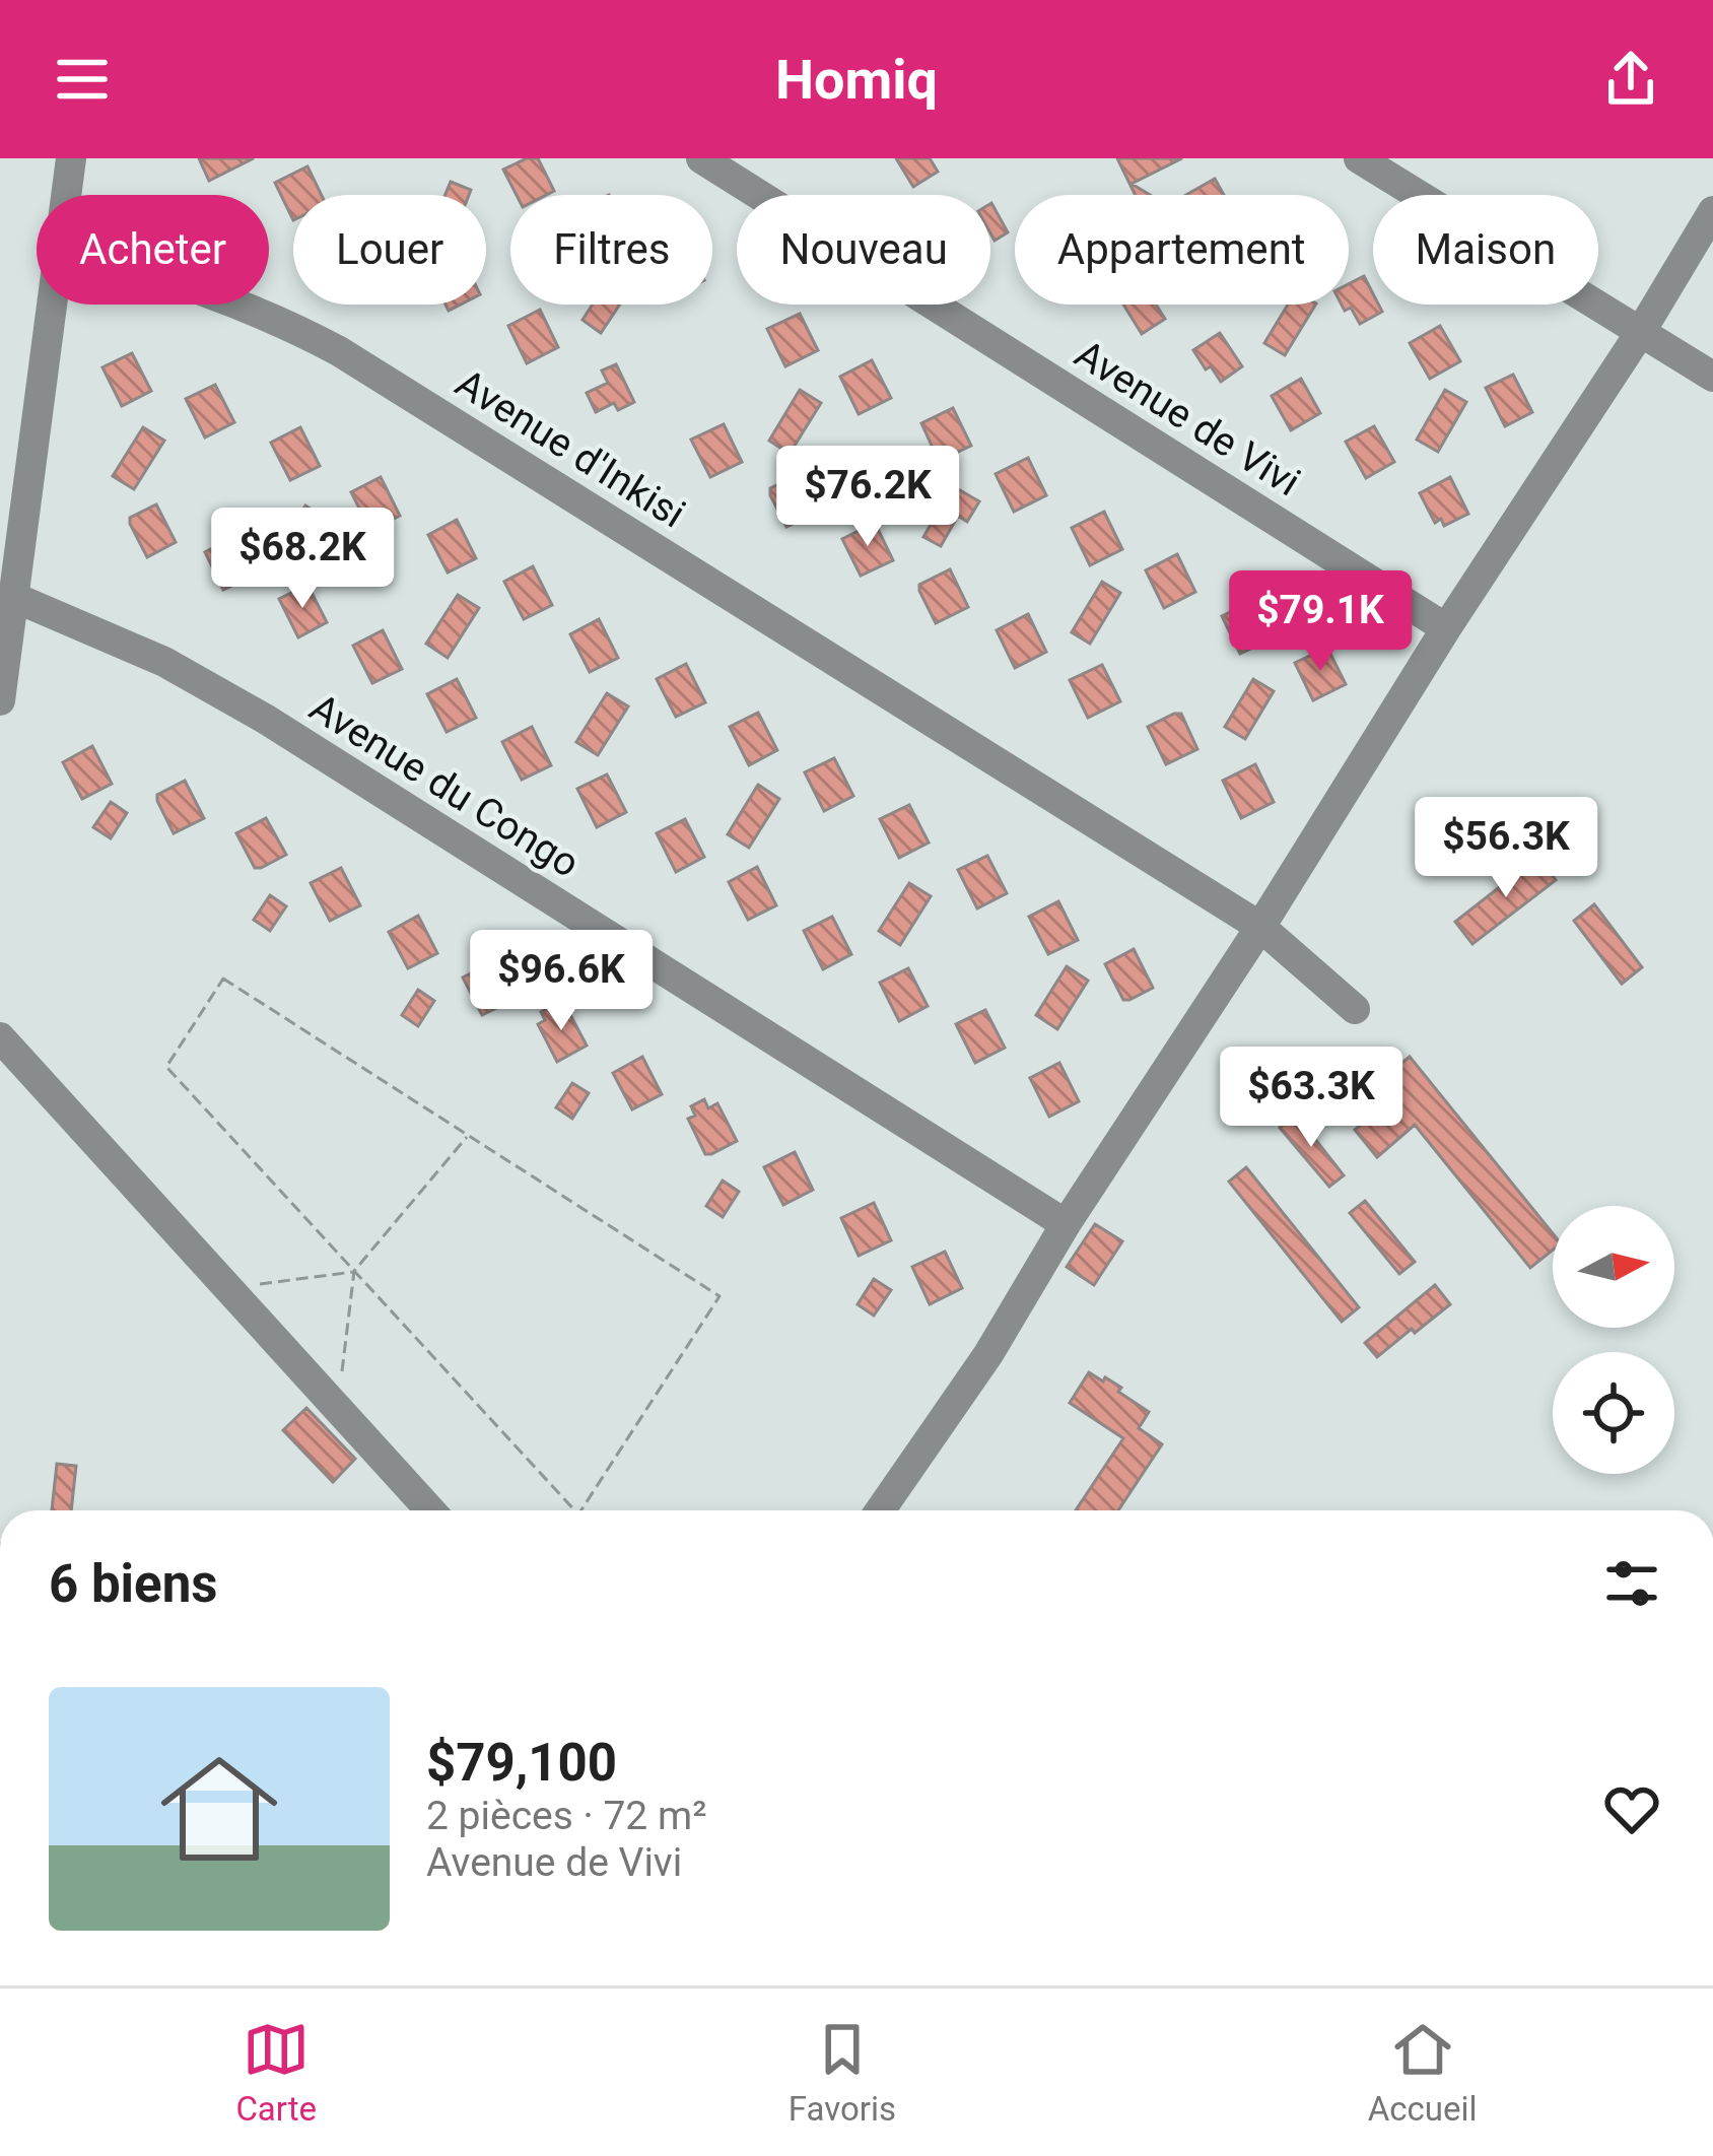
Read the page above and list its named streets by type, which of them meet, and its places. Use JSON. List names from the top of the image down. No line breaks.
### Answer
{"streets":{"street":["Avenue de Vivi","Avenue d'Inkisi","Avenue du Congo"]},"north":"right","page":{"header":"Homiq","chip":["Acheter","Louer","Filtres","Nouveau","Appartement","Maison"],"price":["$76.2K","$68.2K","$79.1K","$56.3K","$96.6K","$63.3K"],"heading":"6 biens","list":[{"name":"$79,100","note":"2 pièces · 72 m² · Avenue de Vivi"}],"tabs":["Carte","Favoris","Accueil"]}}
